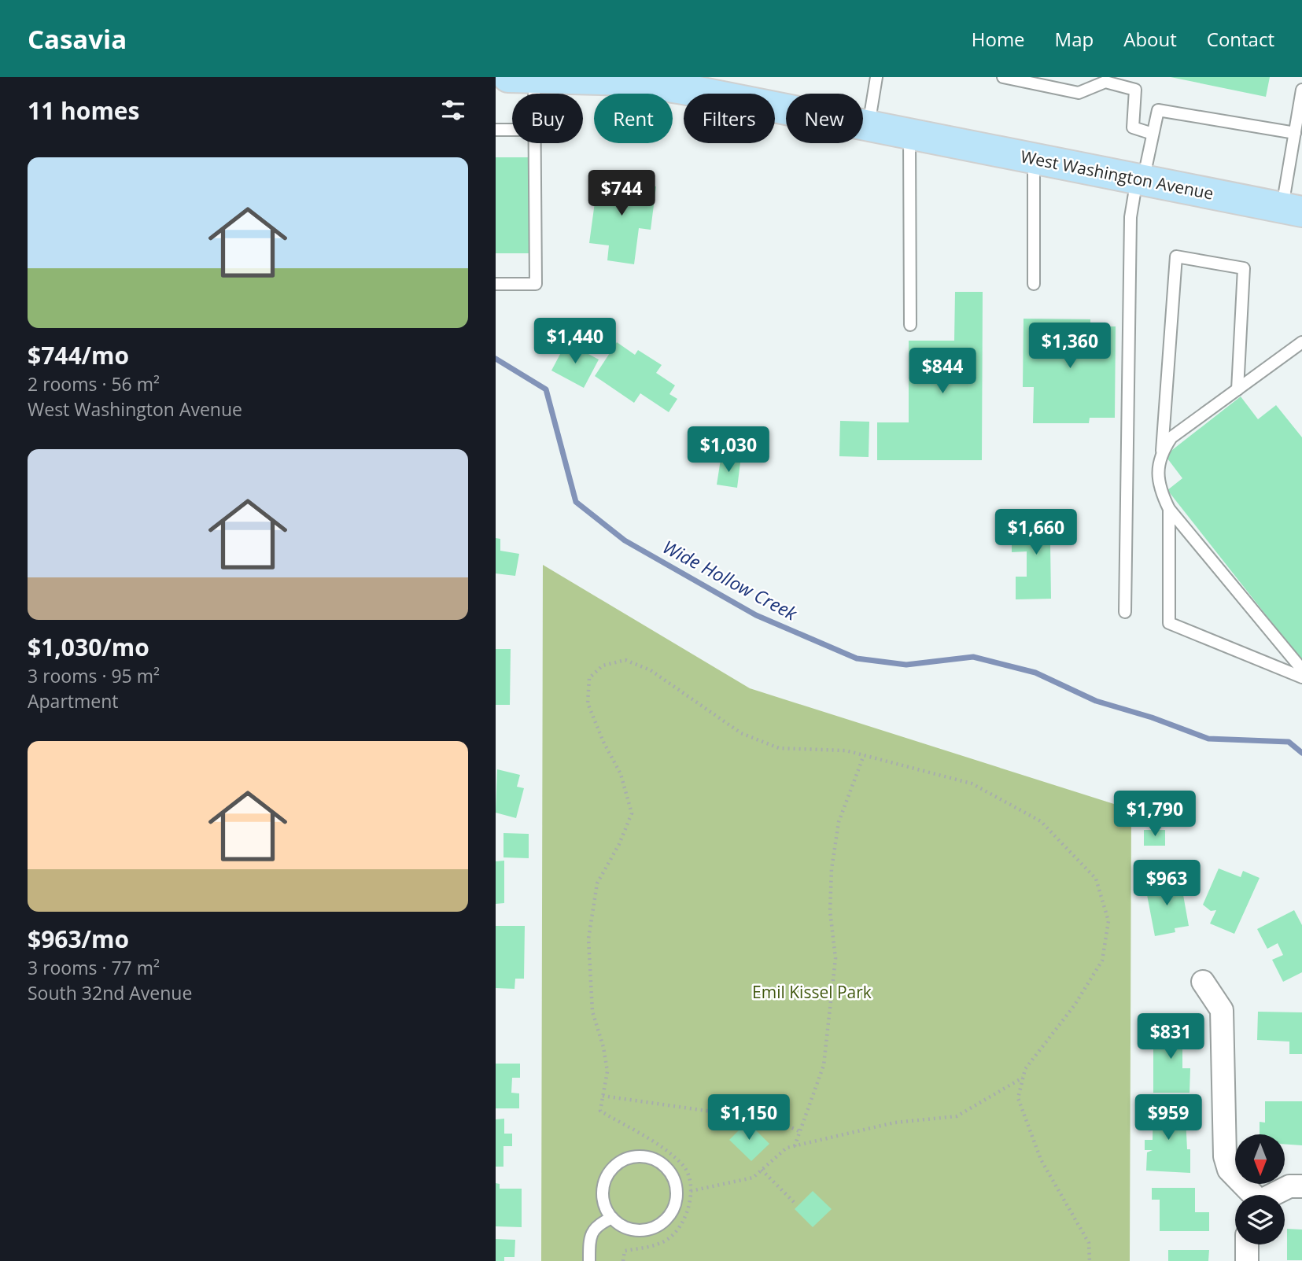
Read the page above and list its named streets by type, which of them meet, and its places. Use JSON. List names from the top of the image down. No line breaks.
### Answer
{"streets":{"main road":["West Washington Avenue"]},"water":["Wide Hollow Creek"],"parks":["Emil Kissel Park"],"north":"bottom","page":{"header":"Casavia","nav":["Home","Map","About","Contact"],"heading":"11 homes","chip":["Buy","Rent","Filters","New"],"list":[{"name":"$744/mo","note":"2 rooms · 56 m² · West Washington Avenue"},{"name":"$1,030/mo","note":"3 rooms · 95 m² · Apartment"},{"name":"$963/mo","note":"3 rooms · 77 m² · South 32nd Avenue"}],"price":["$744","$1,440","$1,360","$844","$1,030","$1,660","$1,790","$963","$831","$1,150","$959"]}}
